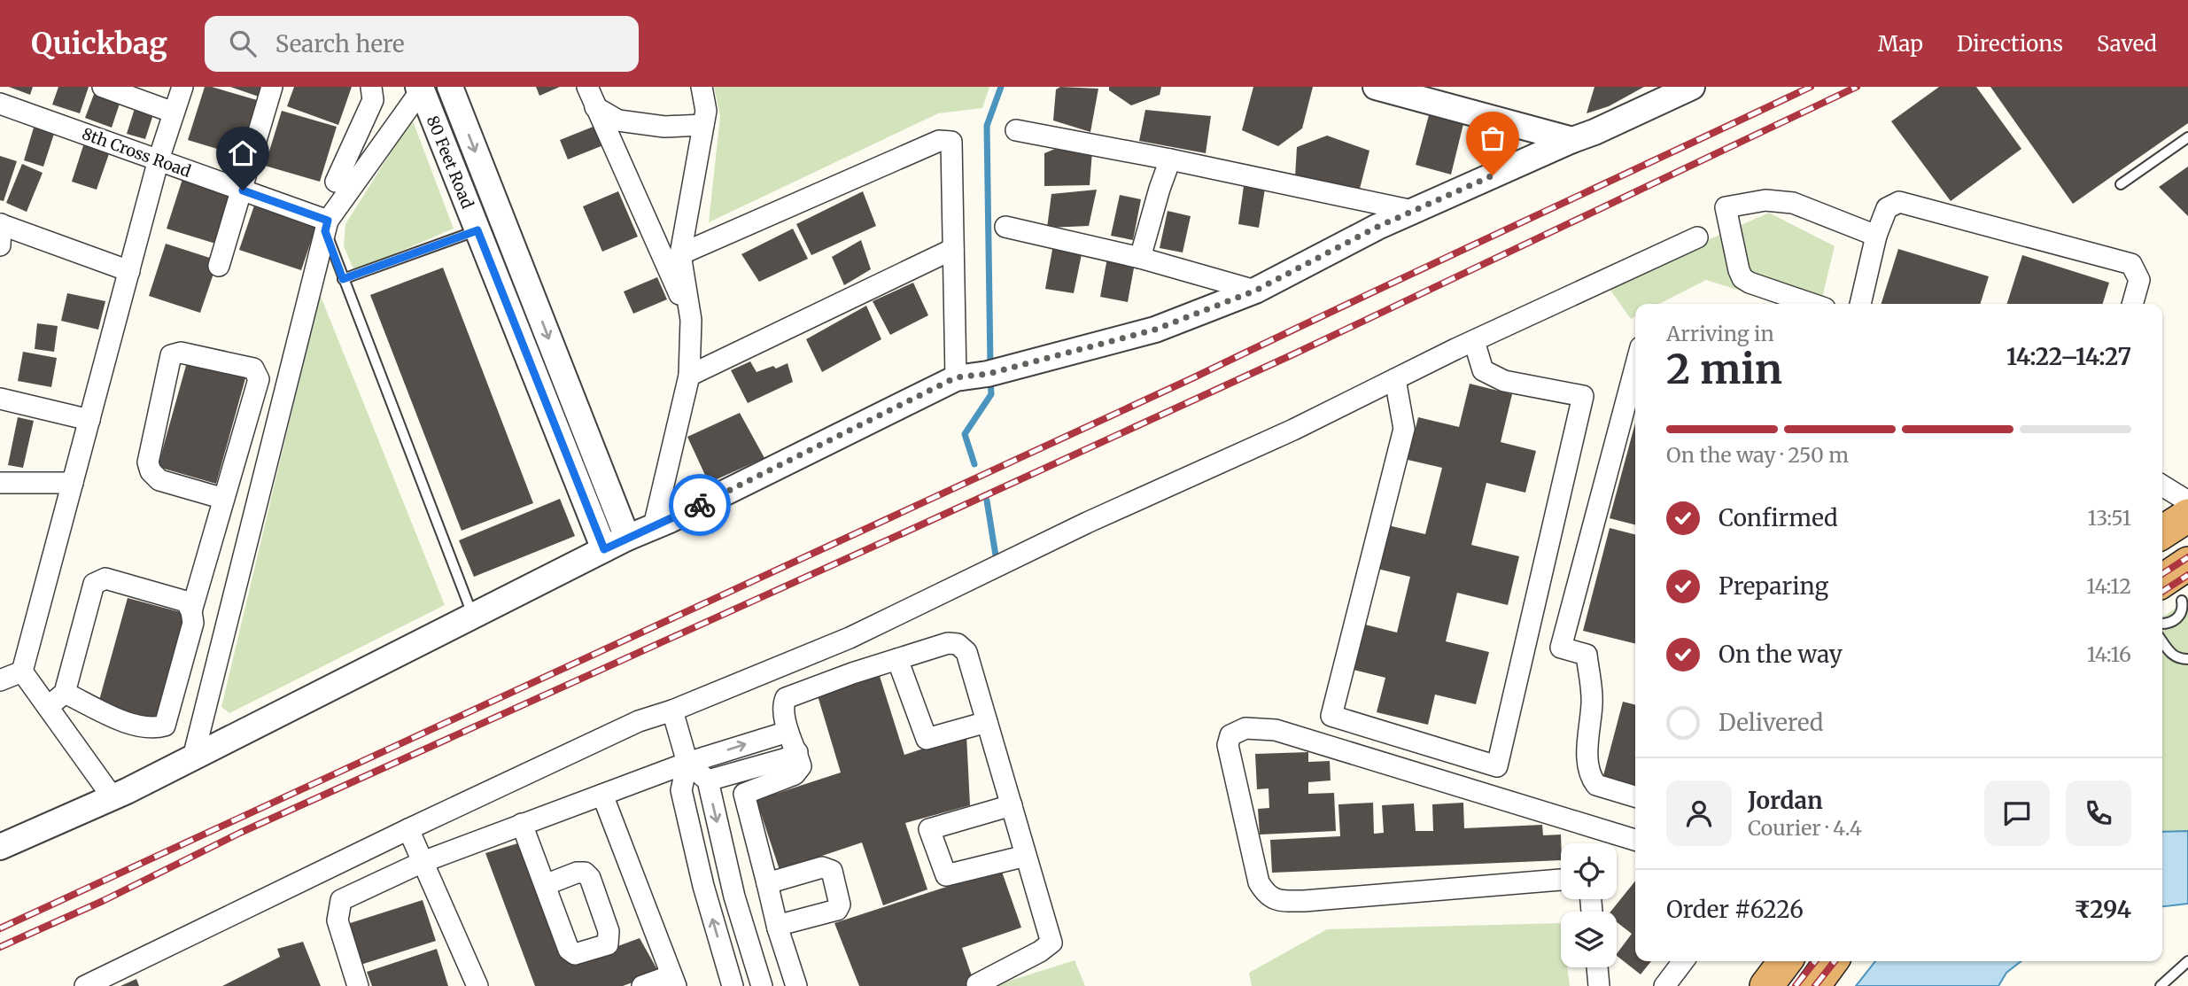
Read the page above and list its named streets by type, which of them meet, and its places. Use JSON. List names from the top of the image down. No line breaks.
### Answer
{"streets":{"street":["8th Cross Road","80 Feet Road"]},"page":{"header":"Quickbag","search":"Search here","nav":["Map","Directions","Saved"],"heading":["2 min","Arriving in","14:22–14:27"],"panel":["Jordan","Courier · 4.4","Order #6226","₹294"],"bar":"On the way · 250 m","list":[["Confirmed","13:51"],["Preparing","14:12"],["On the way","14:16"],"Delivered"]}}
